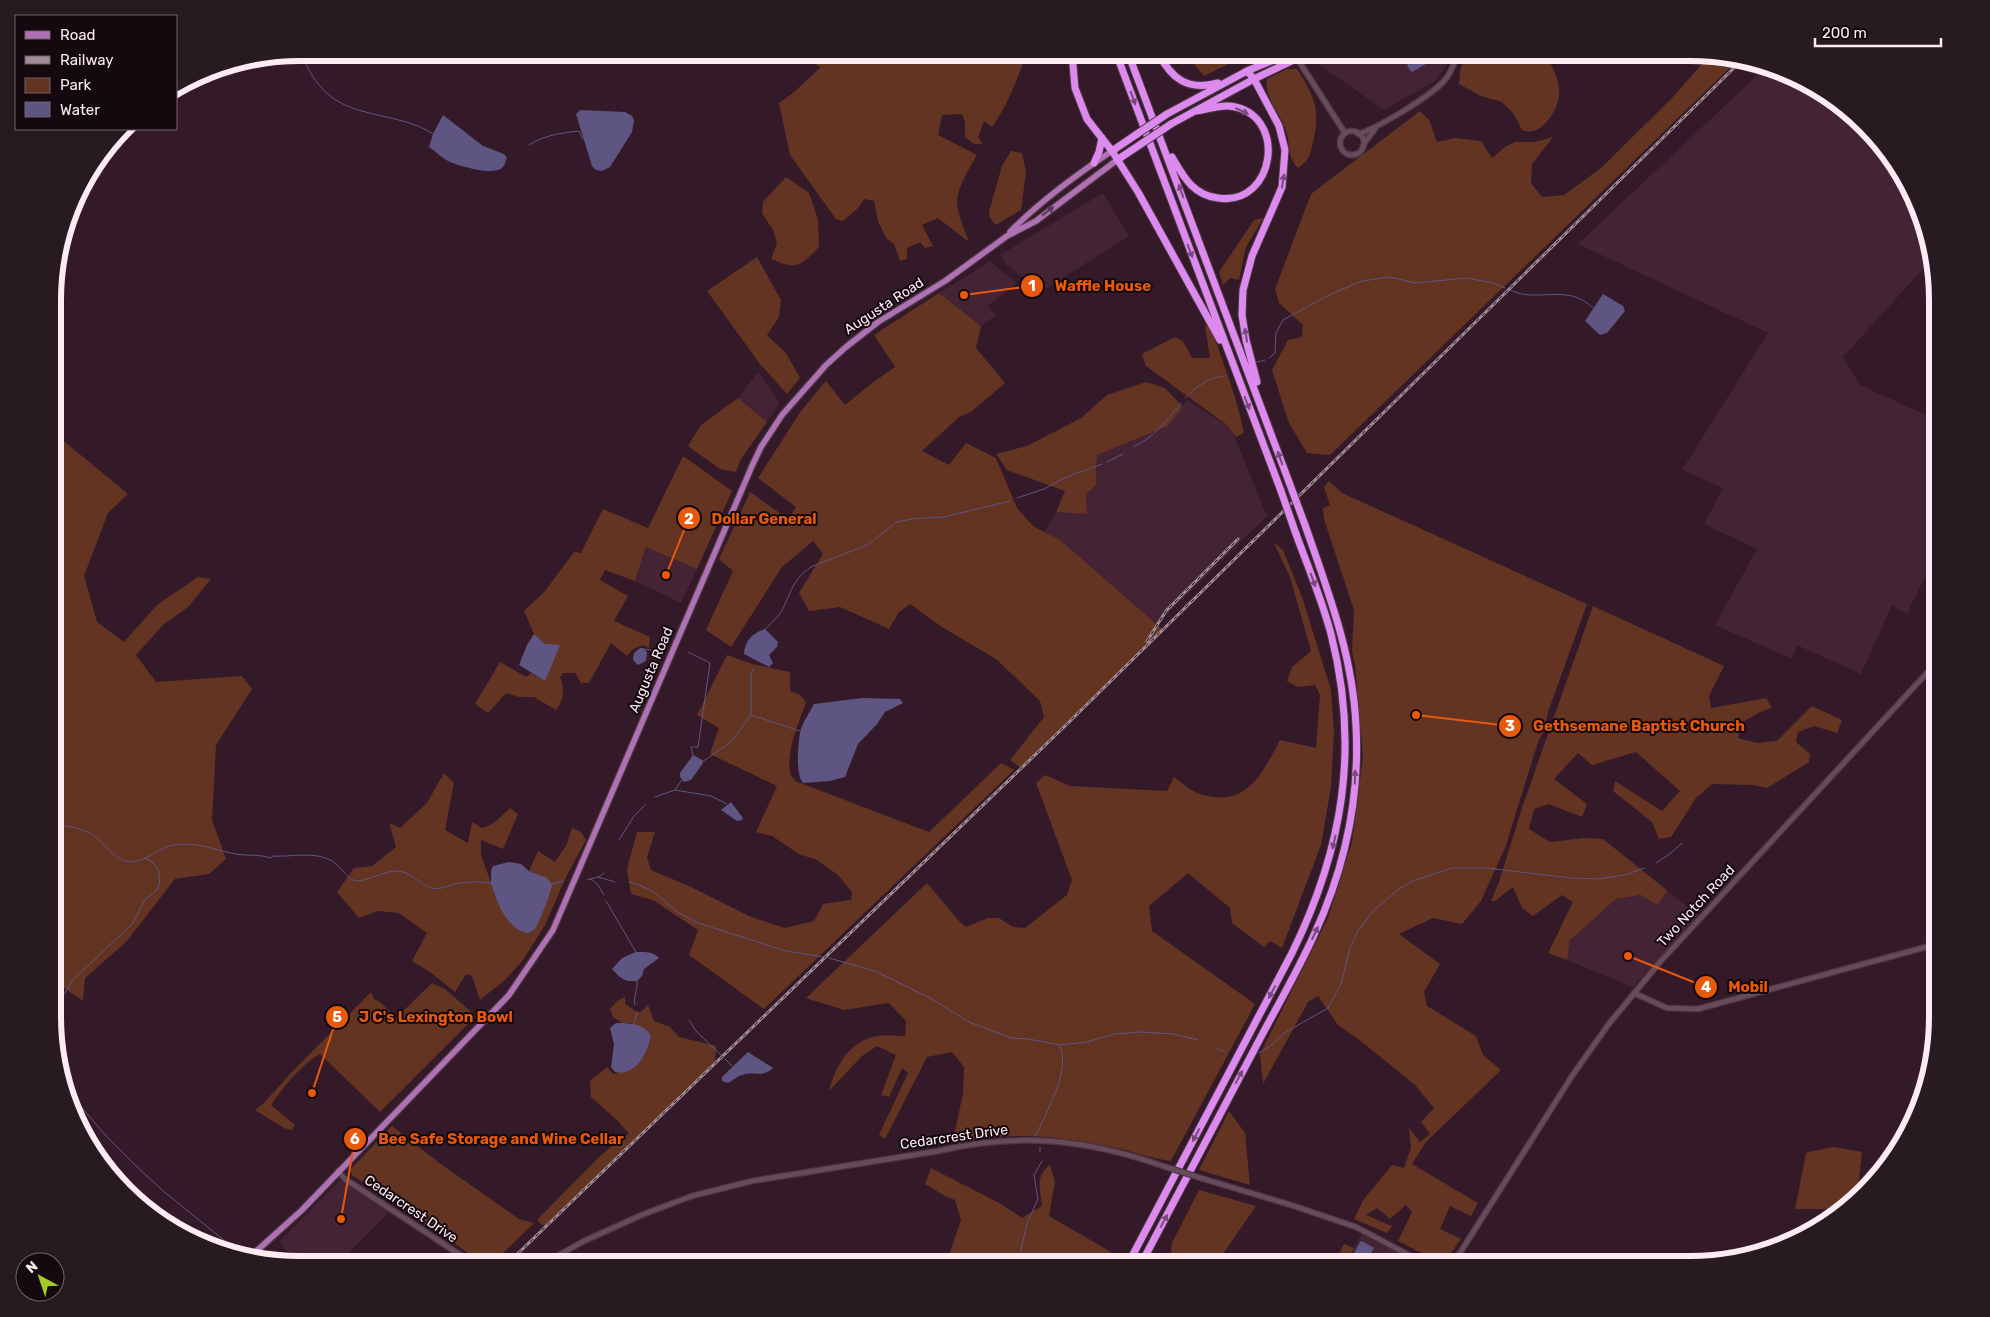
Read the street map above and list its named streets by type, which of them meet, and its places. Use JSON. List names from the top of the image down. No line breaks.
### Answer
{"streets":{"highway":["Augusta Road"],"street":["Two Notch Road","Cedarcrest Drive"]},"crossings":[["Augusta Road","Cedarcrest Drive"]],"places":["Waffle House","Dollar General","Gethsemane Baptist Church","Mobil","J C's Lexington Bowl","Bee Safe Storage and Wine Cellar"],"legend":["Road","Railway","Park","Water"],"scale_bar":"200 m","north":"top left"}
